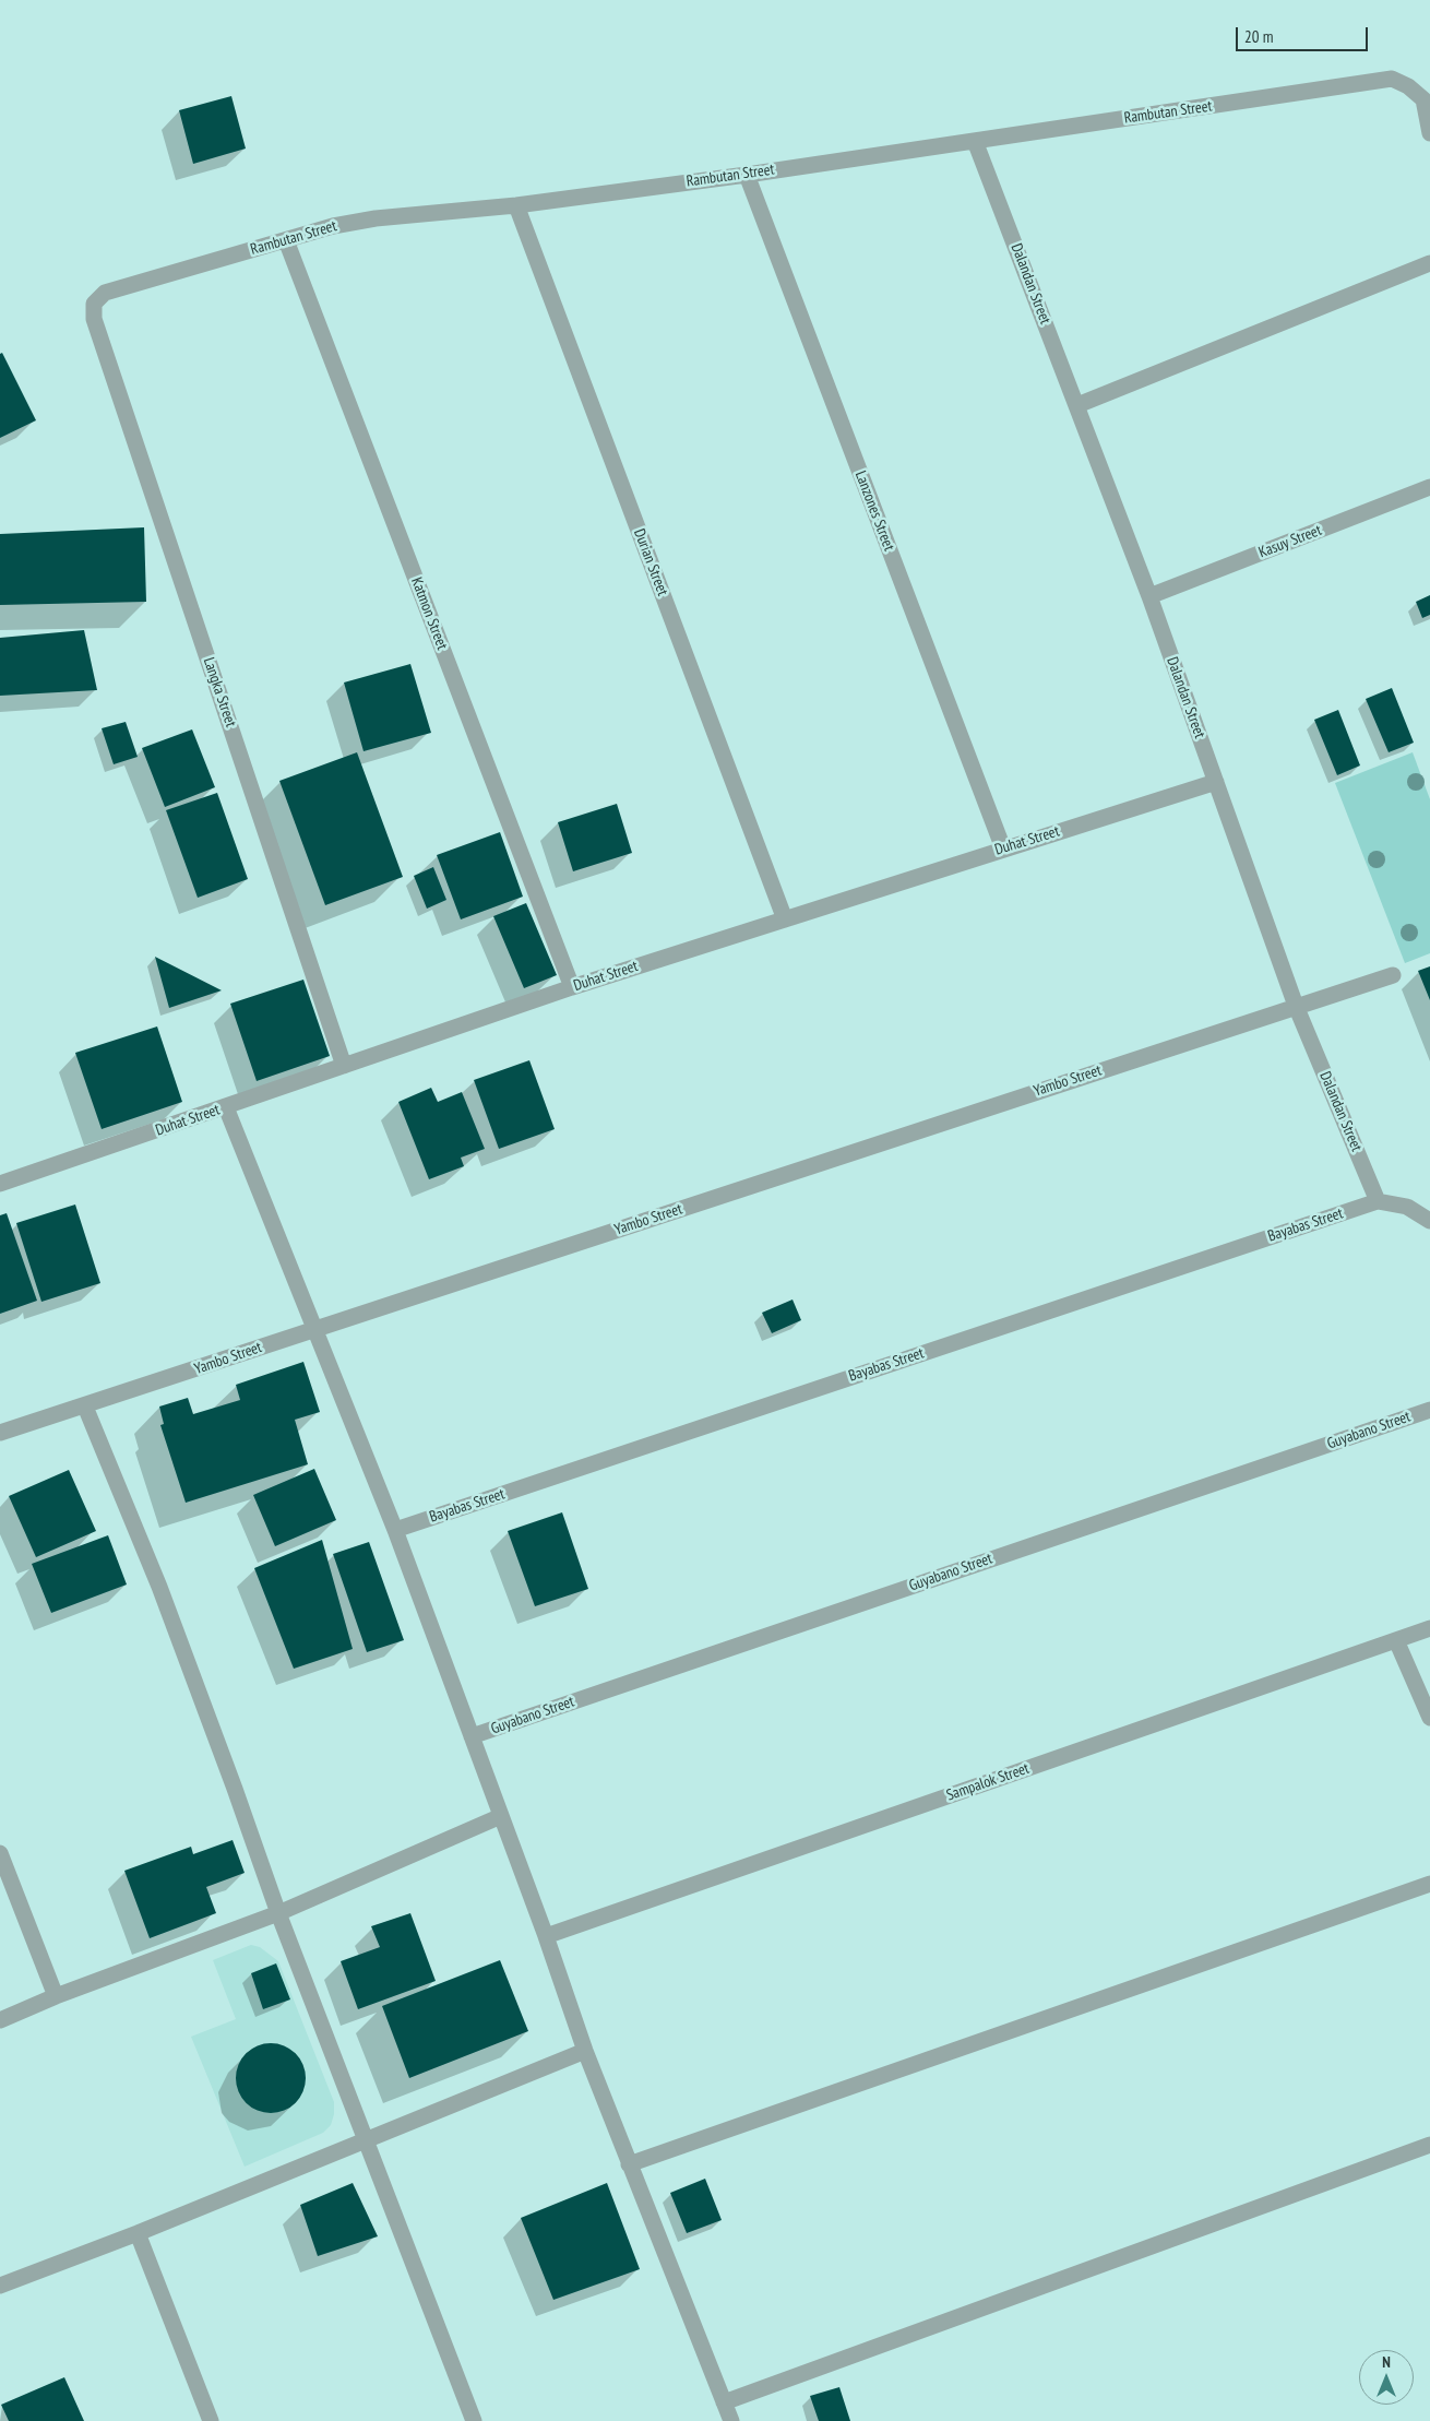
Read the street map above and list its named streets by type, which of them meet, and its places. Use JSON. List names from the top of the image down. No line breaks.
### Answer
{"streets":{"street":["Rambutan Street","Dalandan Street","Lanzones Street","Kasuy Street","Durian Street","Katmon Street","Langka Street","Duhat Street","Yambo Street","Bayabas Street","Guyabano Street","Sampalok Street"]},"crossings":[["Rambutan Street","Dalandan Street"],["Rambutan Street","Lanzones Street"],["Rambutan Street","Durian Street"],["Rambutan Street","Katmon Street"],["Rambutan Street","Langka Street"],["Dalandan Street","Kasuy Street"],["Dalandan Street","Duhat Street"],["Dalandan Street","Yambo Street"],["Dalandan Street","Bayabas Street"],["Lanzones Street","Duhat Street"],["Durian Street","Duhat Street"],["Katmon Street","Duhat Street"],["Langka Street","Duhat Street"]],"scale_bar":"20 m","north":"top"}
